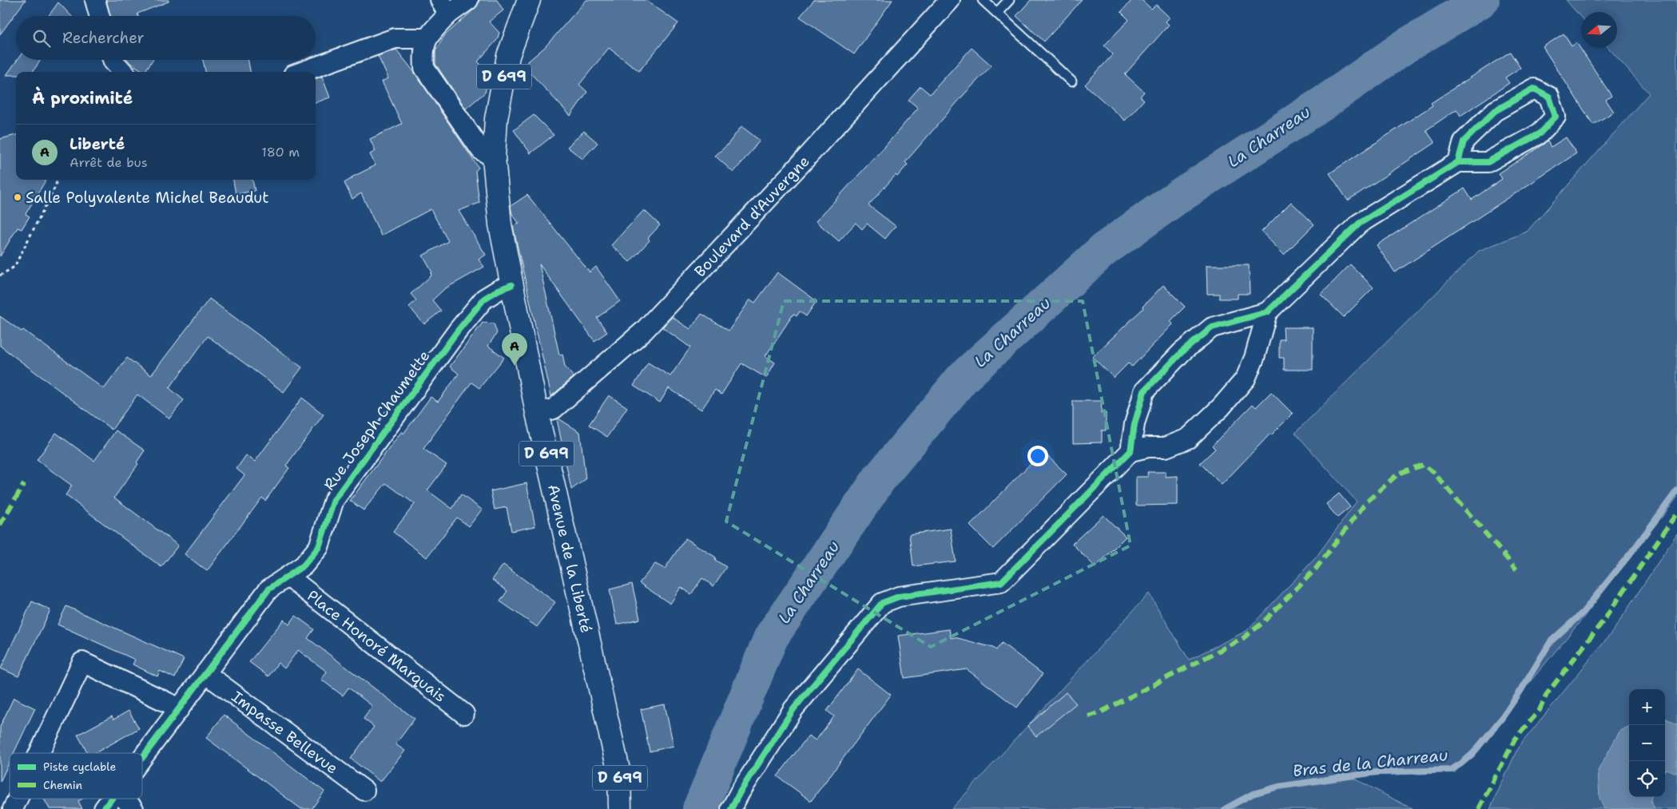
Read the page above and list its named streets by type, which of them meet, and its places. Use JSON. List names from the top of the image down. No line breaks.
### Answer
{"streets":{"main road":["D 699","Avenue de la Liberté"],"street":["Boulevard d'Auvergne","Rue Joseph Chaumette","Place Honoré Marquais","Impasse Bellevue"]},"crossings":[["D 699","Avenue de la Liberté"],["Boulevard d'Auvergne","Avenue de la Liberté"],["Rue Joseph Chaumette","Avenue de la Liberté"],["Rue Joseph Chaumette","Place Honoré Marquais"],["Rue Joseph Chaumette","Impasse Bellevue"]],"water":["La Charreau","Bras de la Charreau"],"places":["Salle Polyvalente Michel Beaudut"],"legend":["Piste cyclable","Chemin"],"north":"left","page":{"search":"Rechercher","heading":"À proximité","list":[{"mark":"A","name":"Liberté","note":"Arrêt de bus","value":"180 m"}],"pins":"A","map_buttons":["+","−"]}}
